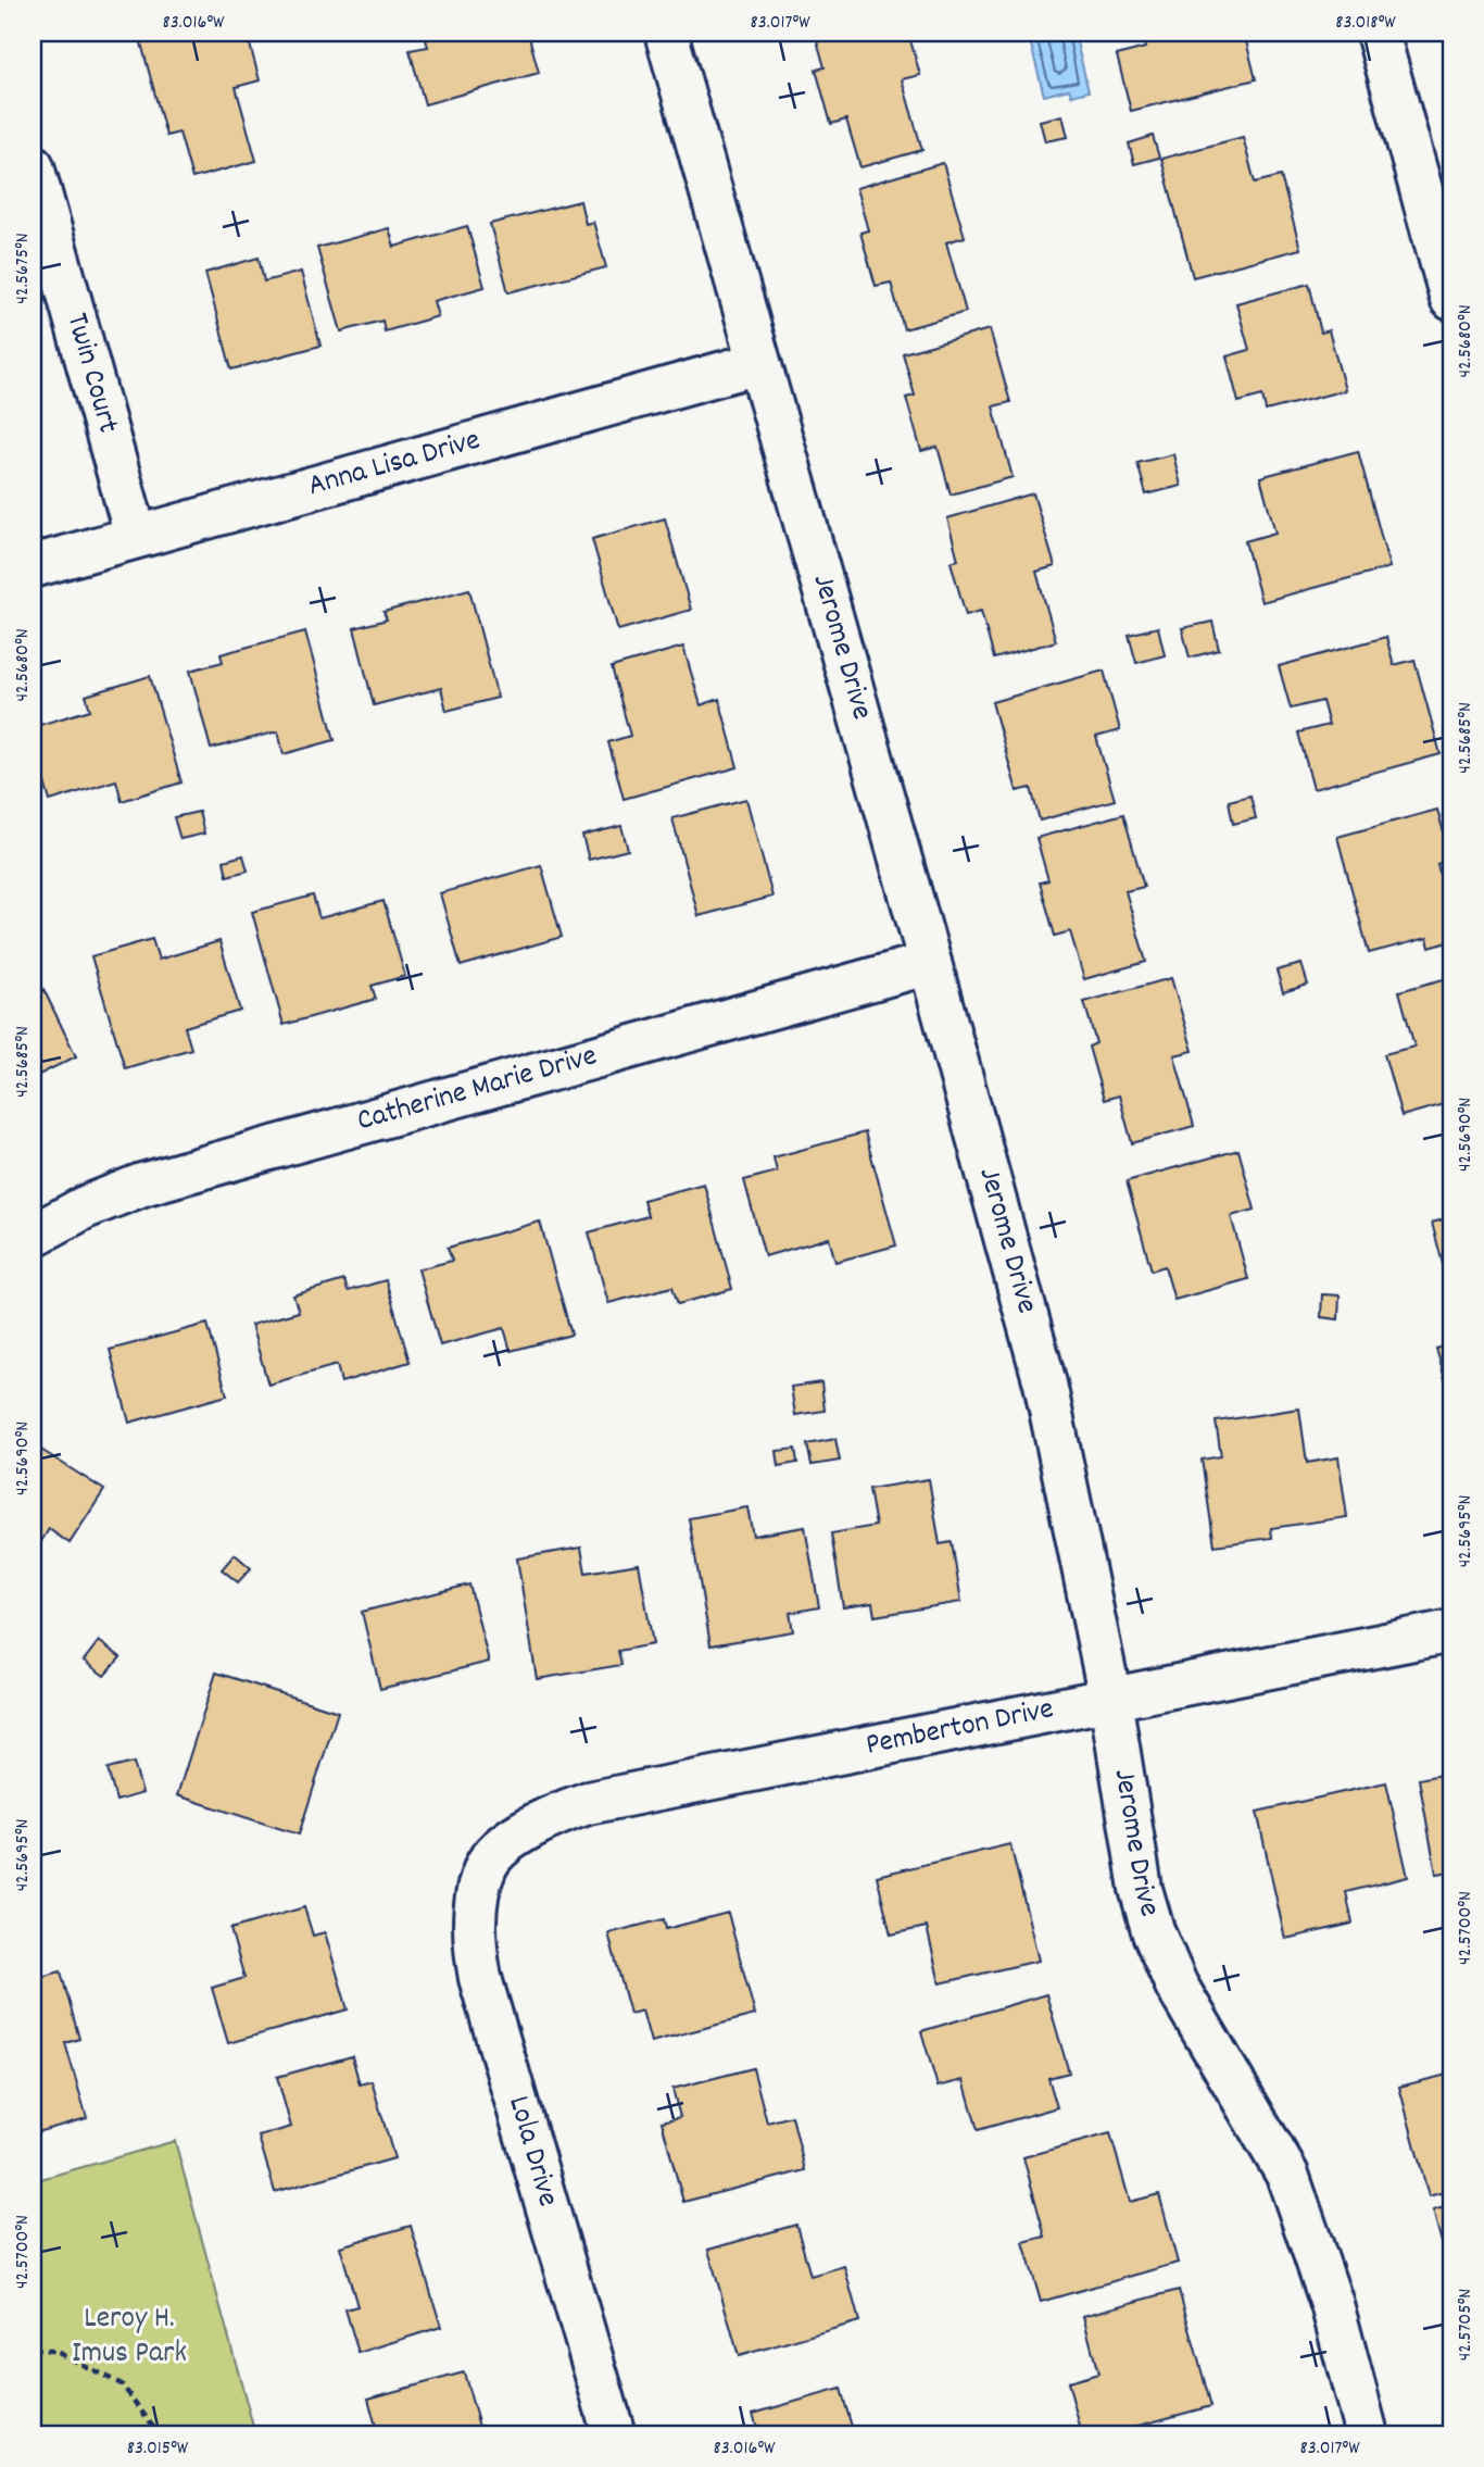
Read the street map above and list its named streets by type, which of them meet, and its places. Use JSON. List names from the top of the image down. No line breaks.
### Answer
{"streets":{"street":["Twin Court","Anna Lisa Drive","Jerome Drive","Catherine Marie Drive","Pemberton Drive","Lola Drive"]},"crossings":[["Twin Court","Anna Lisa Drive"],["Anna Lisa Drive","Jerome Drive"],["Jerome Drive","Catherine Marie Drive"],["Jerome Drive","Pemberton Drive"],["Pemberton Drive","Lola Drive"]],"parks":["Leroy H. Imus Park"],"coordinates":["83.016°W","83.017°W","83.018°W","42.5675°N","42.5680°N","42.5685°N","42.5690°N","42.5695°N","42.5700°N","42.5705°N","83.015°W"]}
